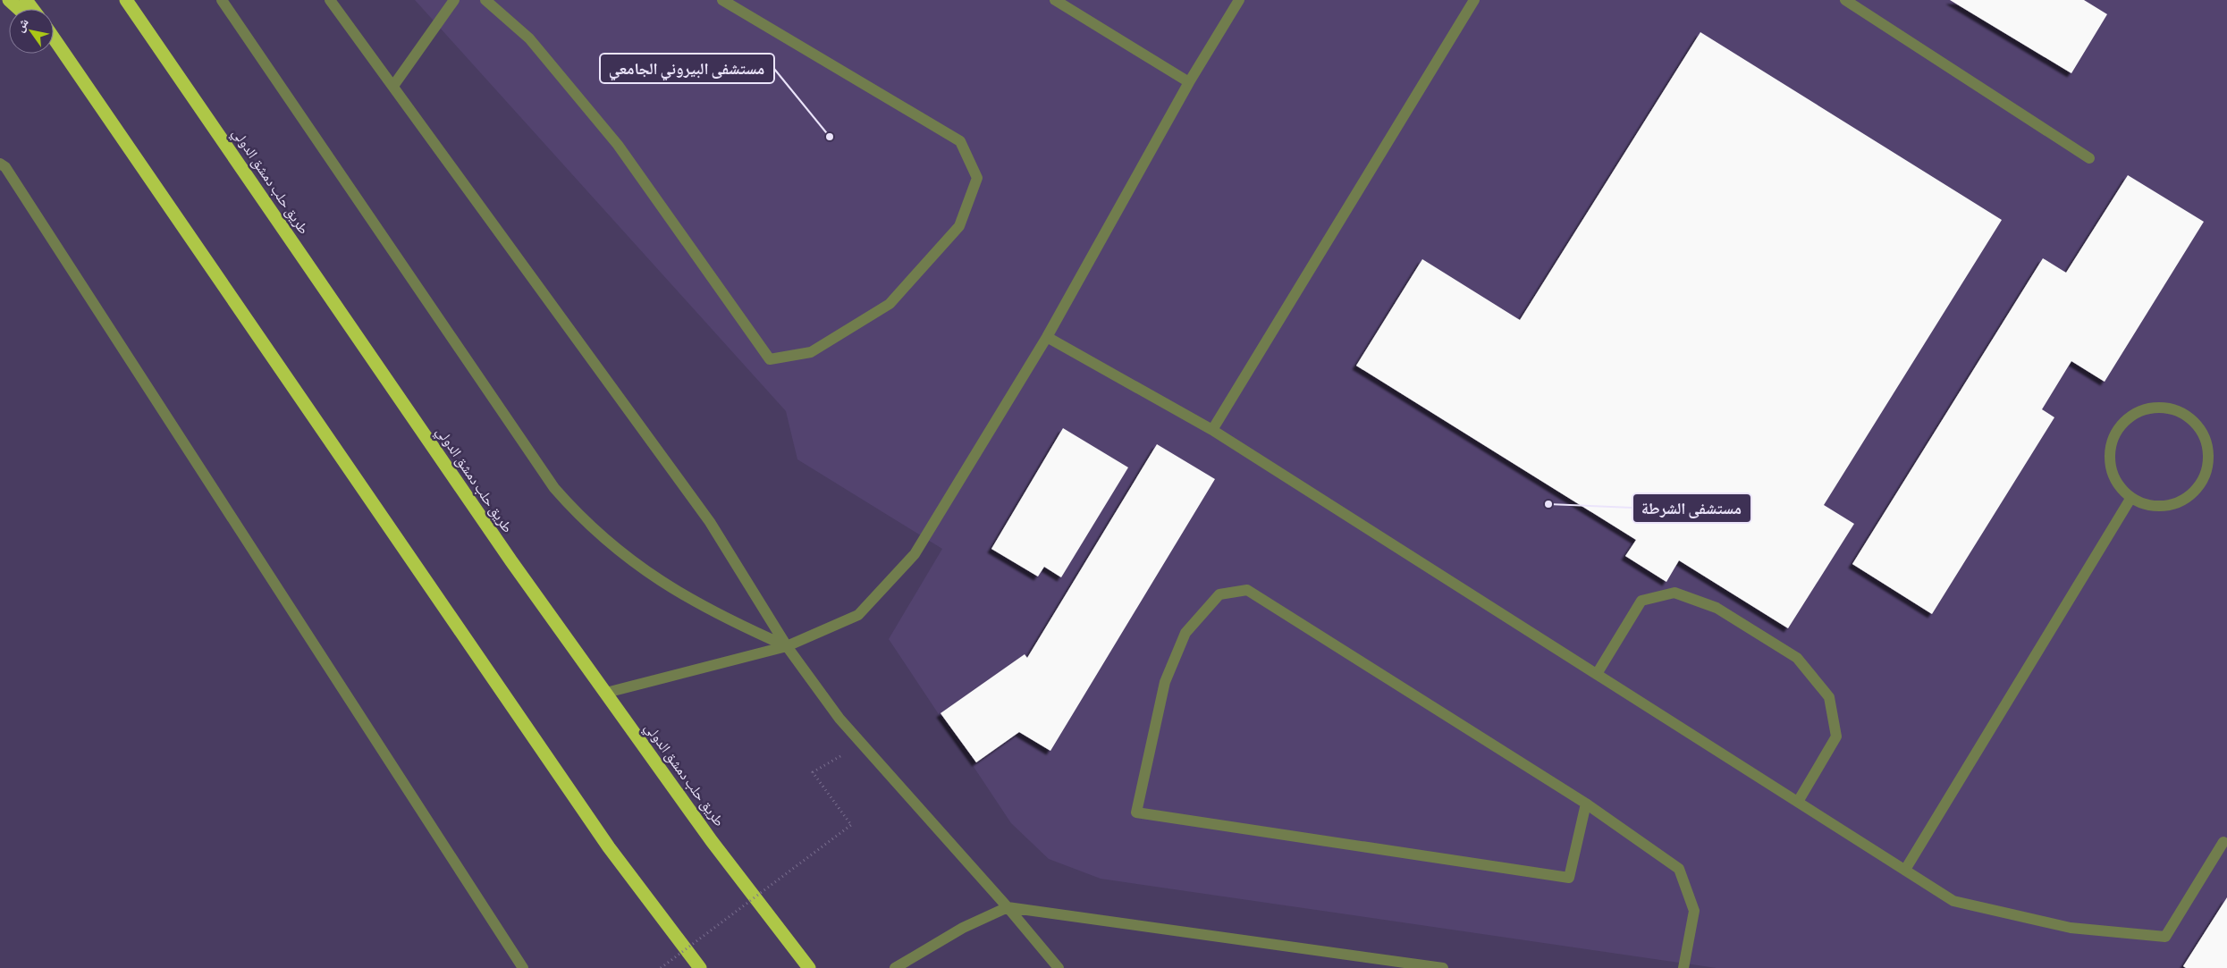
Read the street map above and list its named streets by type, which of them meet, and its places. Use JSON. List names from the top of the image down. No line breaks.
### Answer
{"streets":{"highway":["طريق حلب دمشق الدولي"]},"places":["مستشفى البيروني الجامعي","مستشفى الشرطة"],"north":"top left"}
